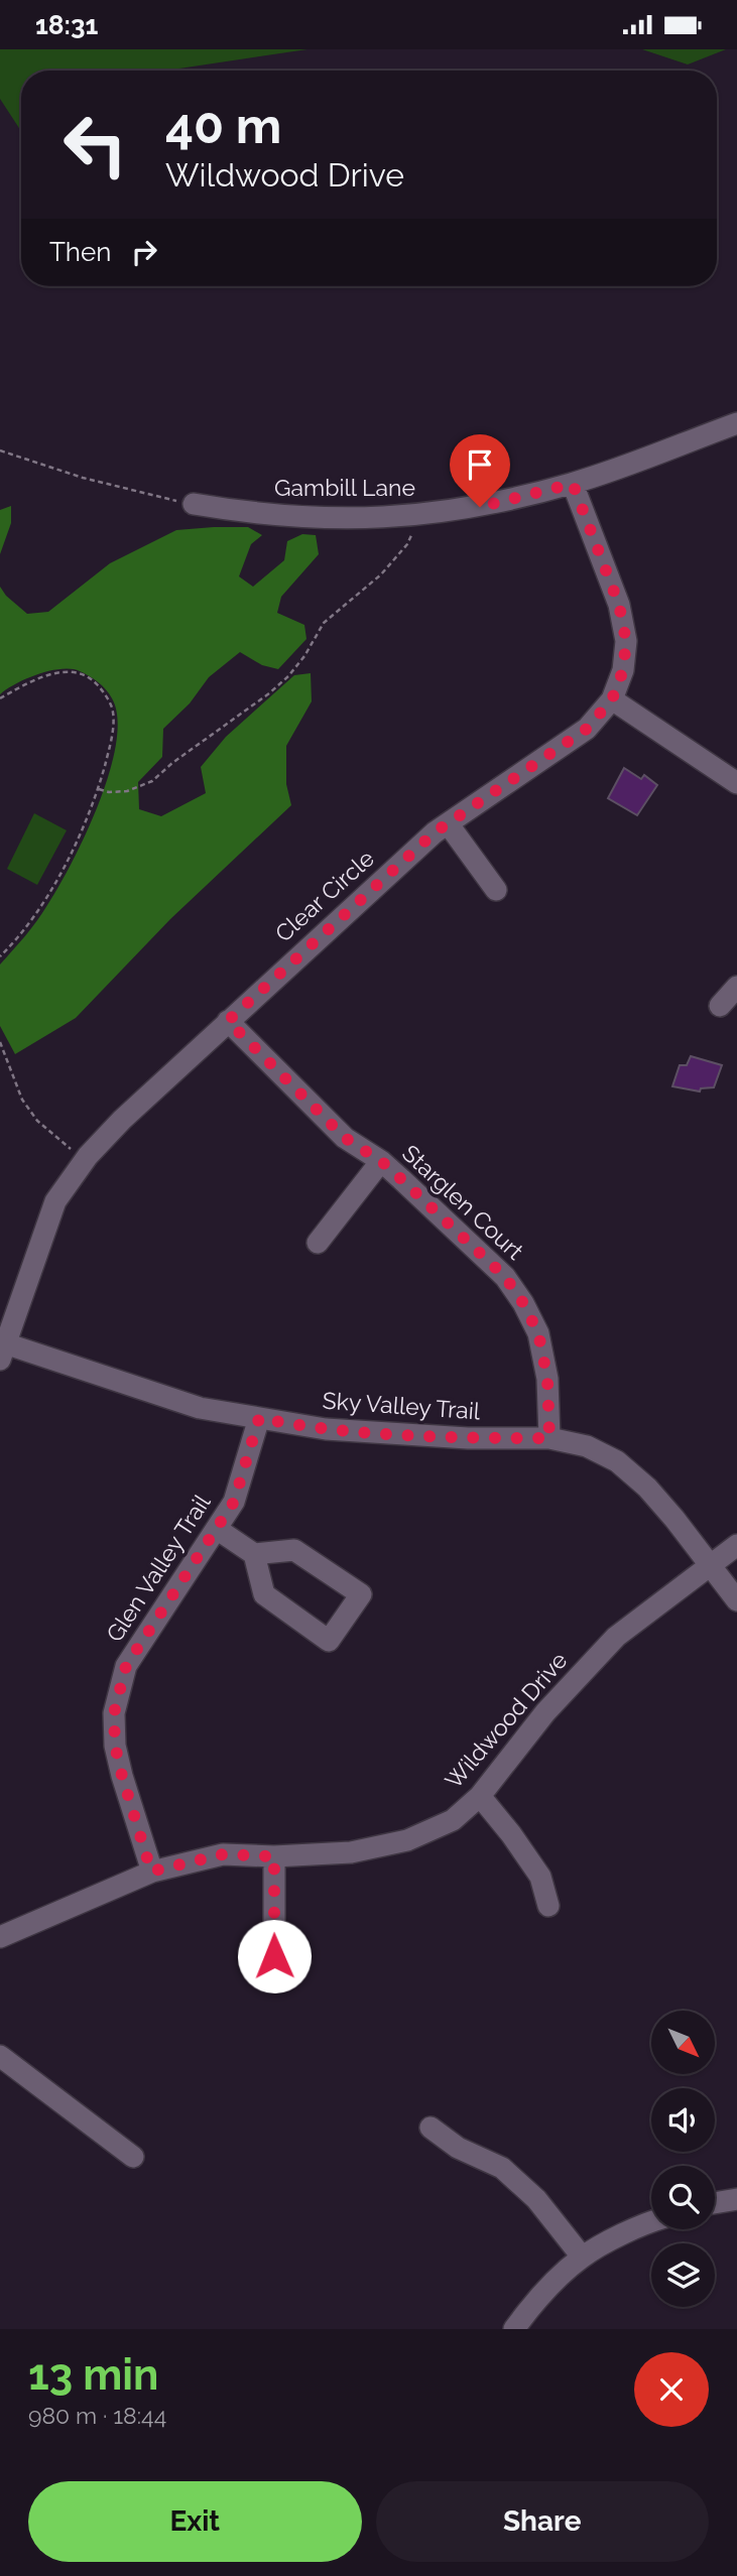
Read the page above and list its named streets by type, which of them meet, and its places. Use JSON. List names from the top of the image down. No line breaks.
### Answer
{"streets":{"street":["Gambill Lane","Clear Circle","Starglen Court","Sky Valley Trail","Glen Valley Trail","Wildwood Drive"]},"crossings":[["Gambill Lane","Clear Circle"],["Clear Circle","Starglen Court"],["Clear Circle","Sky Valley Trail"],["Starglen Court","Sky Valley Trail"],["Sky Valley Trail","Glen Valley Trail"],["Sky Valley Trail","Wildwood Drive"],["Glen Valley Trail","Wildwood Drive"]],"north":"bottom right","page":{"status":"18:31","turn":["40 m","Wildwood Drive"],"then":"Then","heading":["13 min","980 m · 18:44"],"buttons":["Exit","Share"]}}
